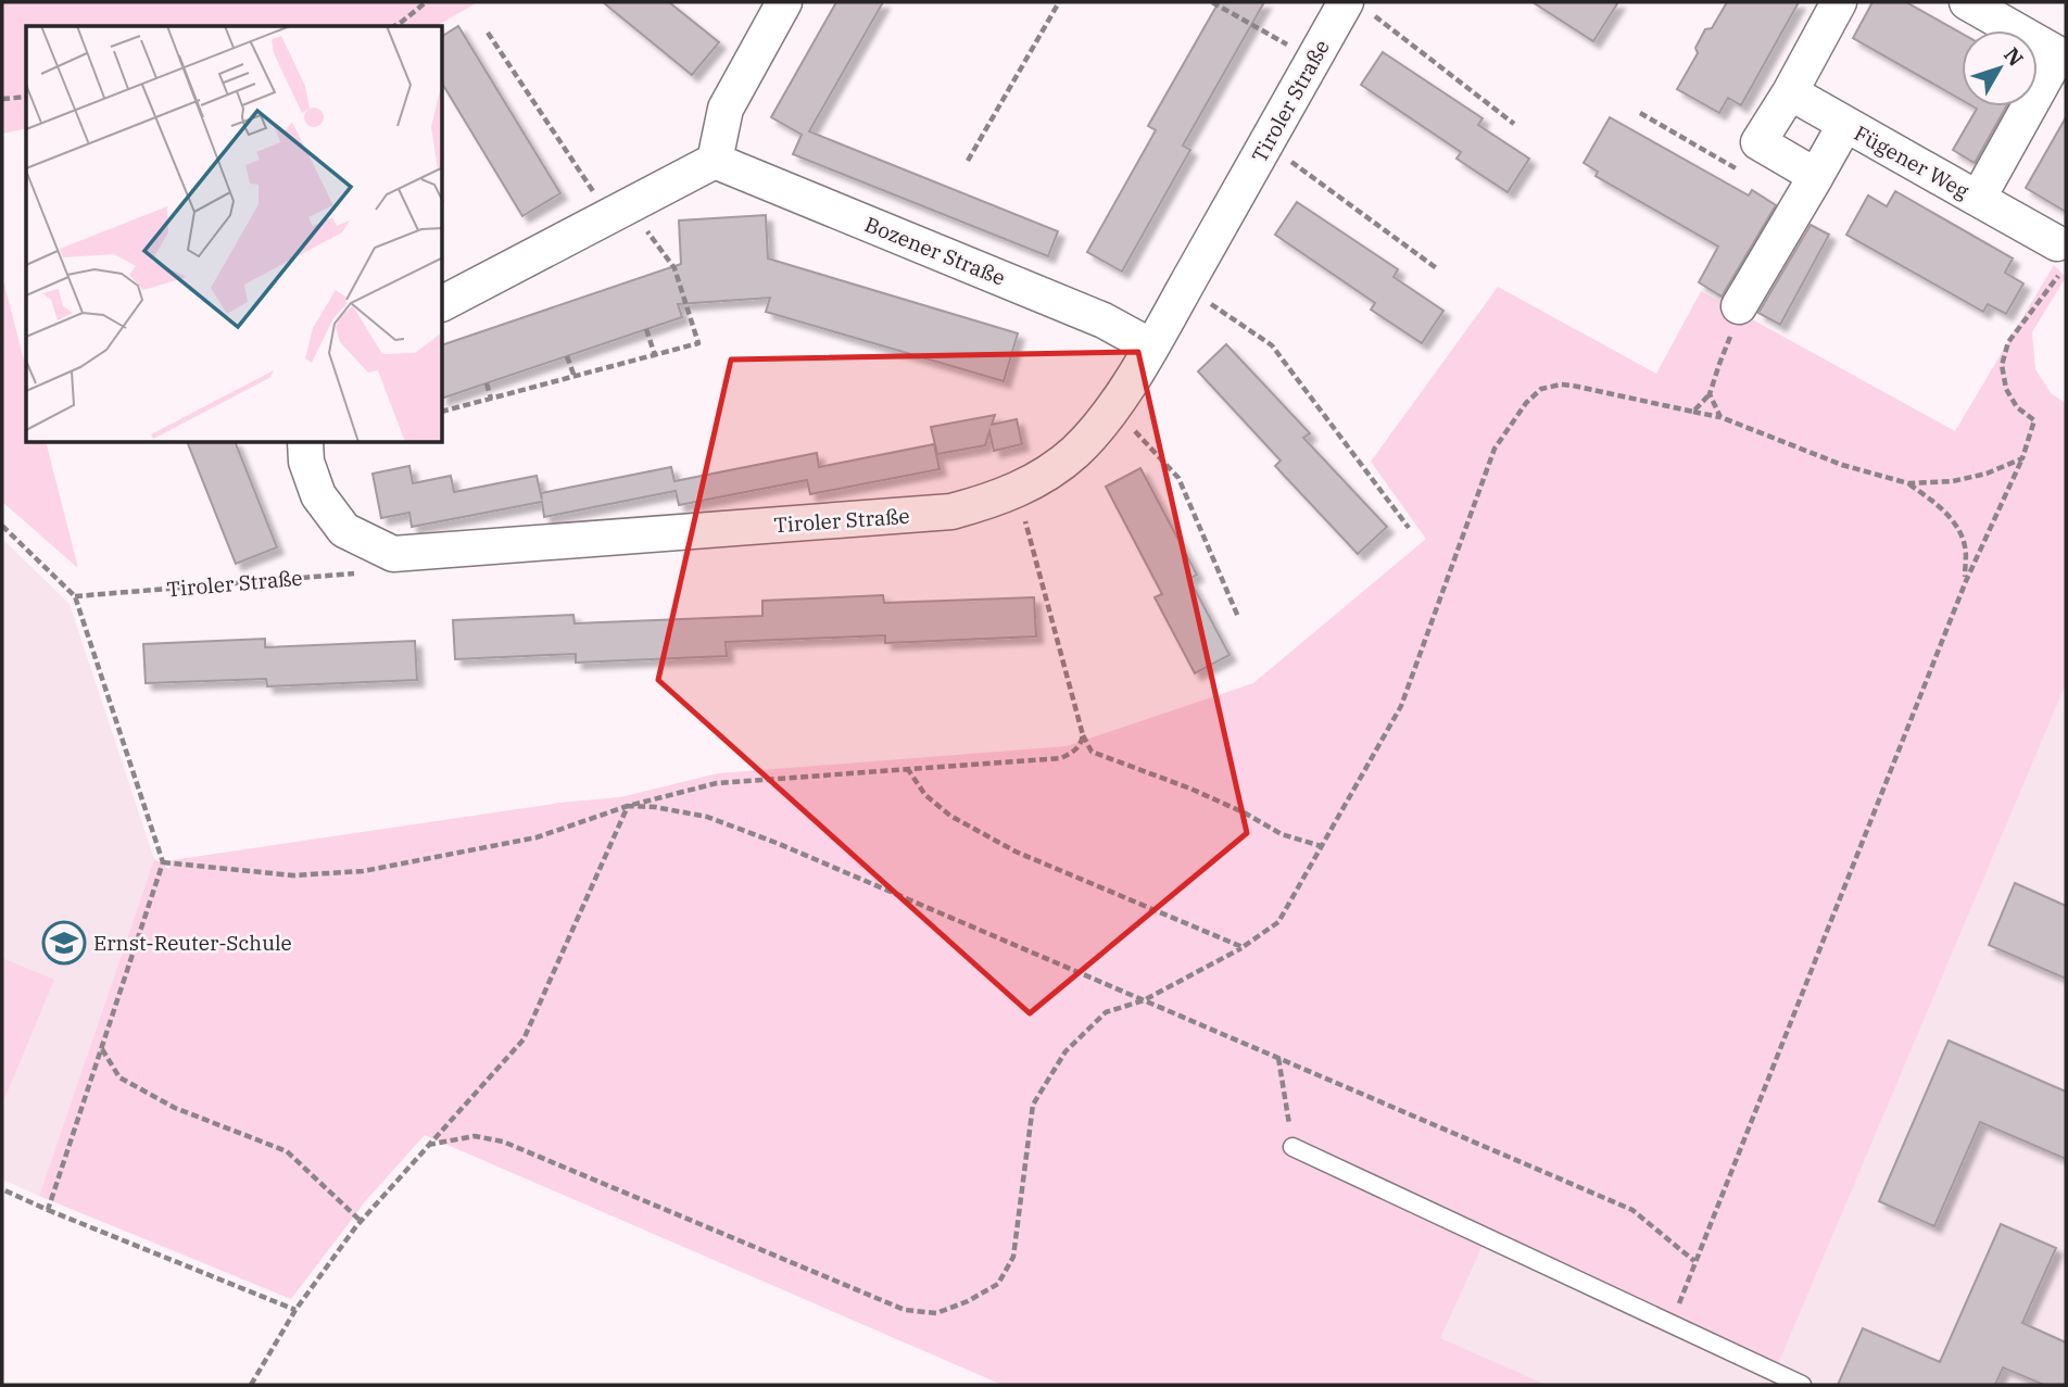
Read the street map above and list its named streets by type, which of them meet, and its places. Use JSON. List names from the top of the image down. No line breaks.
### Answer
{"streets":{"street":["Tiroler Straße","Fügener Weg","Bozener Straße"]},"crossings":[["Tiroler Straße","Bozener Straße"]],"places":{"school or university":["Ernst-Reuter-Schule"]},"north":"top right"}
